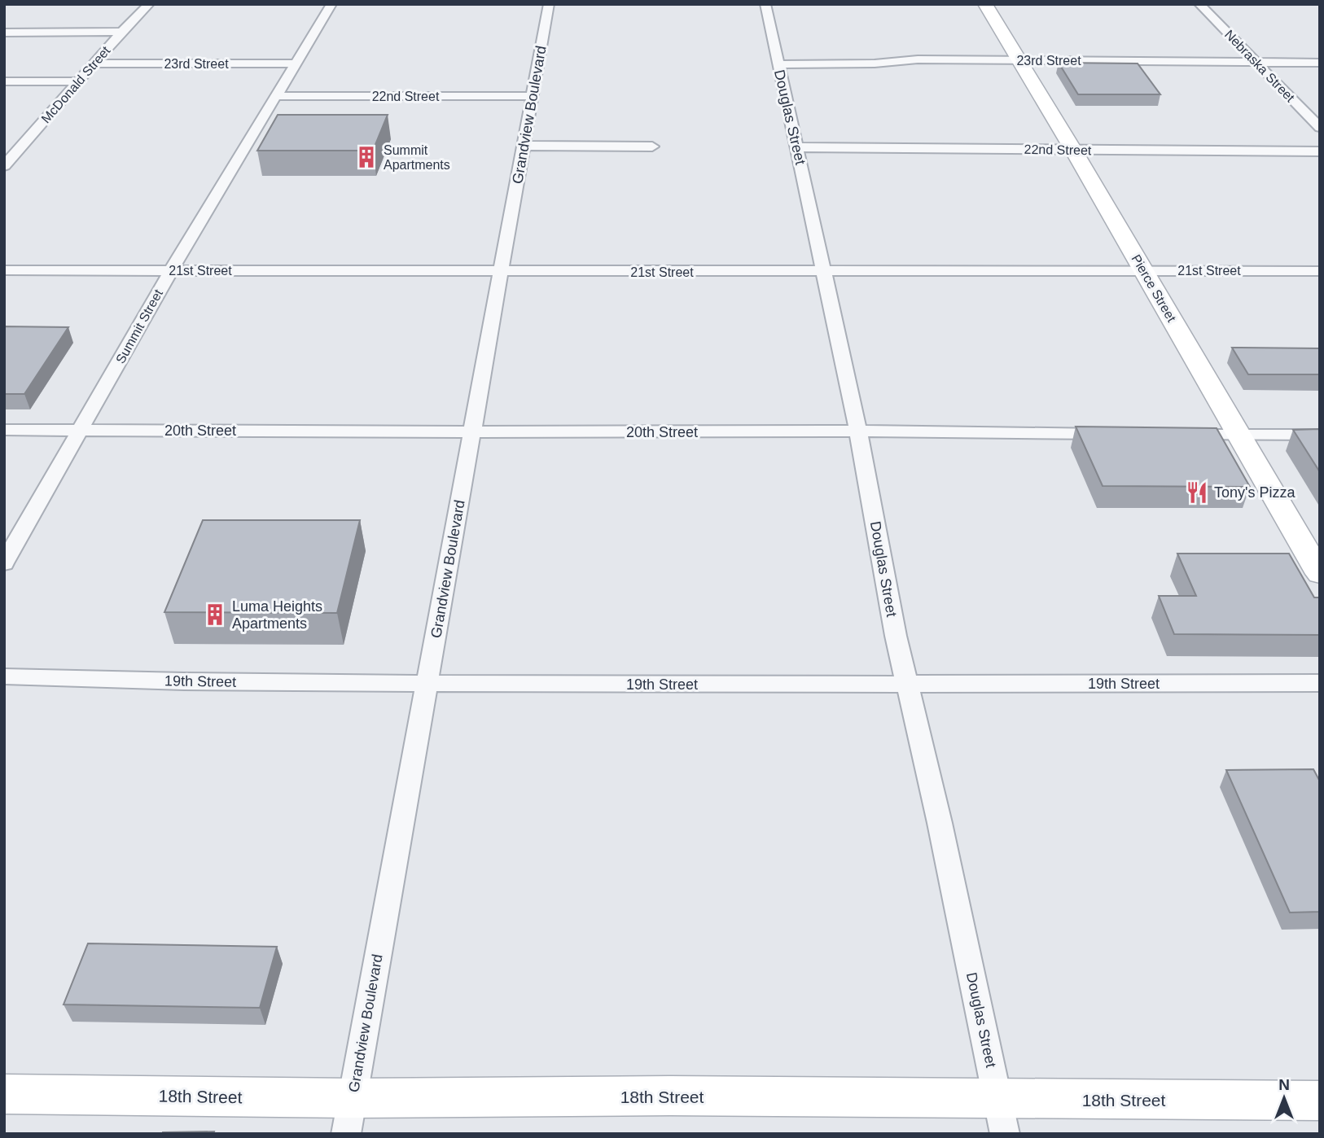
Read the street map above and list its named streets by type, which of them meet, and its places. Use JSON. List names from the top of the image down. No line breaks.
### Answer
{"streets":{"main road":["Pierce Street","18th Street"],"street":["23rd Street","Nebraska Street","McDonald Street","22nd Street","Grandview Boulevard","Douglas Street","21st Street","Summit Street","20th Street","19th Street"]},"crossings":[["23rd Street","Nebraska Street"],["23rd Street","McDonald Street"],["23rd Street","Douglas Street"],["23rd Street","Pierce Street"],["23rd Street","Summit Street"],["22nd Street","Grandview Boulevard"],["22nd Street","Douglas Street"],["22nd Street","Pierce Street"],["22nd Street","Summit Street"],["Grandview Boulevard","21st Street"],["Grandview Boulevard","20th Street"],["Grandview Boulevard","19th Street"],["Grandview Boulevard","18th Street"],["Douglas Street","21st Street"],["Douglas Street","20th Street"],["Douglas Street","19th Street"],["Douglas Street","18th Street"],["21st Street","Pierce Street"],["21st Street","Summit Street"],["Summit Street","20th Street"]],"places":{"building":["Summit Apartments","Luma Heights Apartments"],"restaurant":["Tony's Pizza"]},"north":"top"}
